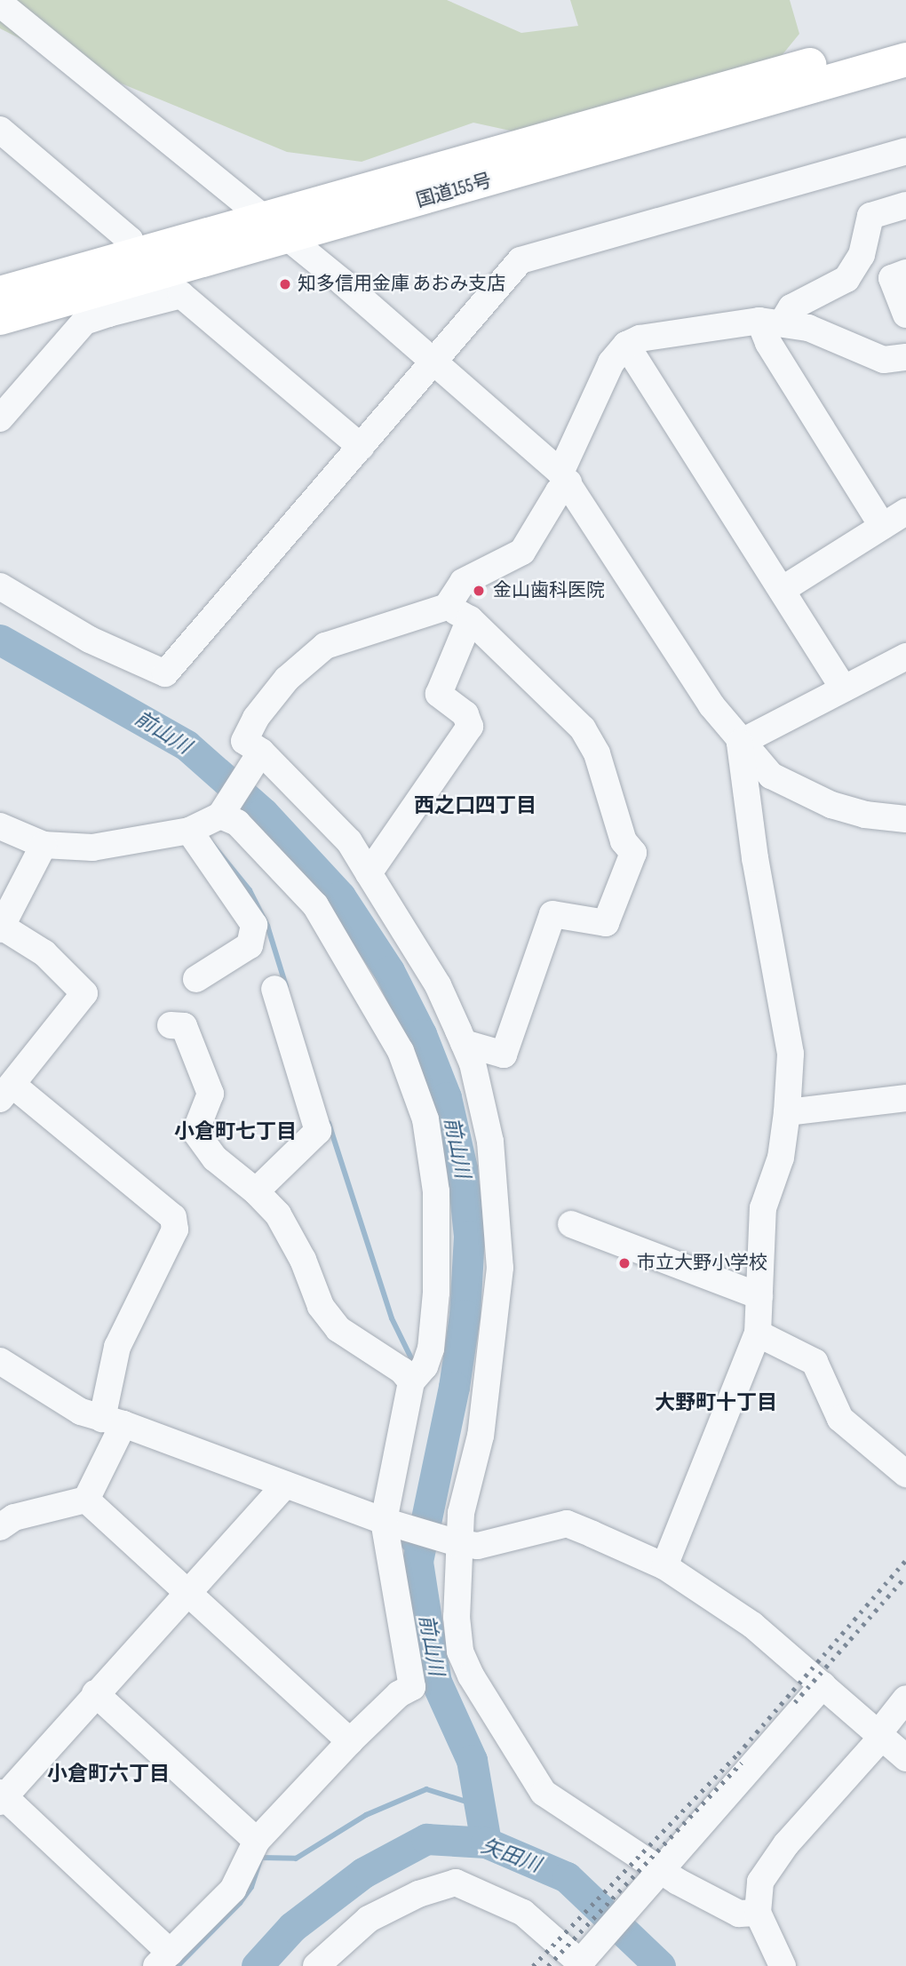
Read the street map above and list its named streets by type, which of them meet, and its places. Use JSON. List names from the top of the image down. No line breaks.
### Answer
{"streets":{"highway":["国道155号"]},"districts":["西之口四丁目","小倉町七丁目","大野町十丁目","小倉町六丁目"],"water":["前山川","矢田川"],"places":["知多信用金庫 あおみ支店","金山歯科医院","市立大野小学校"]}
